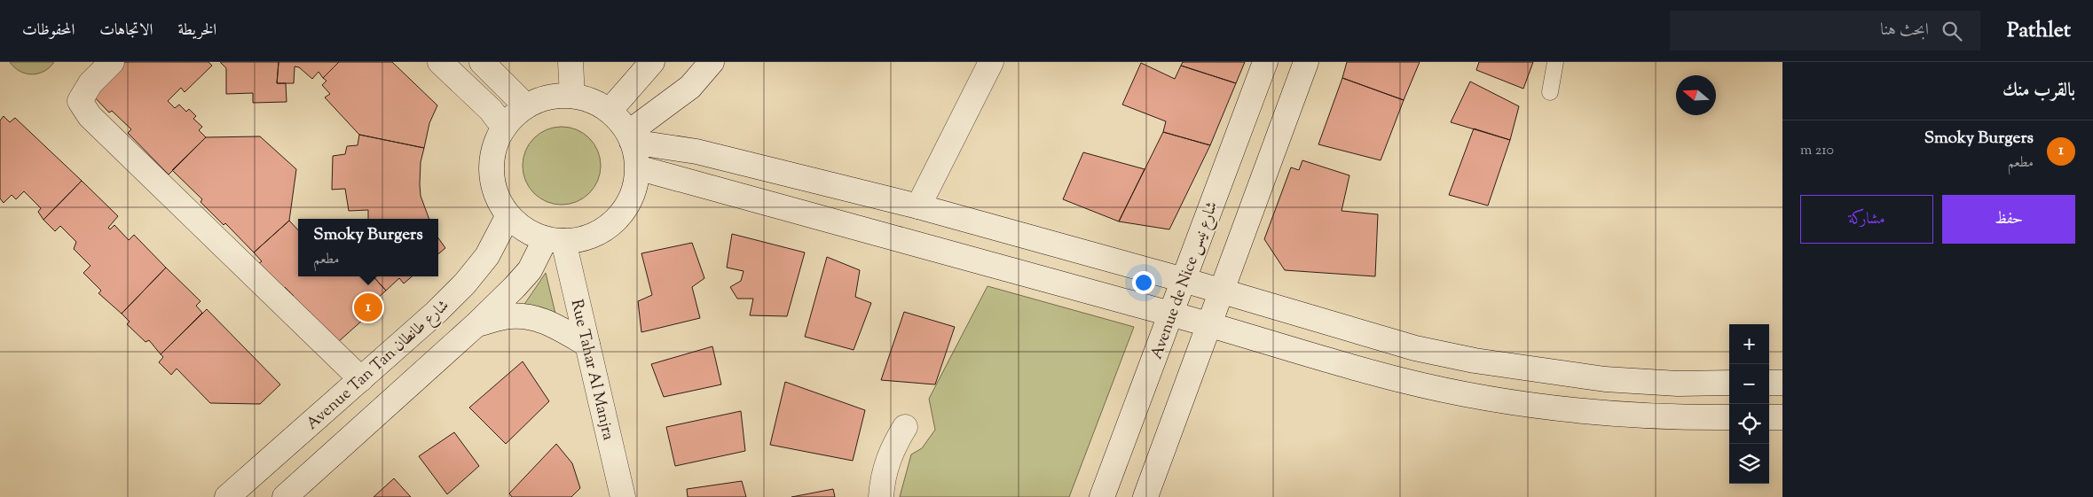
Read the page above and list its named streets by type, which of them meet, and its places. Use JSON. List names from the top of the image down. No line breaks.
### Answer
{"streets":{"main road":["Avenue de Nice شارع نيس","Avenue Tan Tan شارع طانطان","Rue Tahar Al Manjra"]},"crossings":[["Avenue Tan Tan شارع طانطان","Rue Tahar Al Manjra"]],"north":"left","page":{"header":"Pathlet","search":"ابحث هنا","nav":["الخريطة","الاتجاهات","المحفوظات"],"heading":"بالقرب منك","list":[{"mark":"1","name":"Smoky Burgers","note":"مطعم","value":"210 m"}],"buttons":["حفظ","مشاركة"],"popup":["Smoky Burgers","مطعم"],"pins":"1","map_buttons":["+","−"]}}
